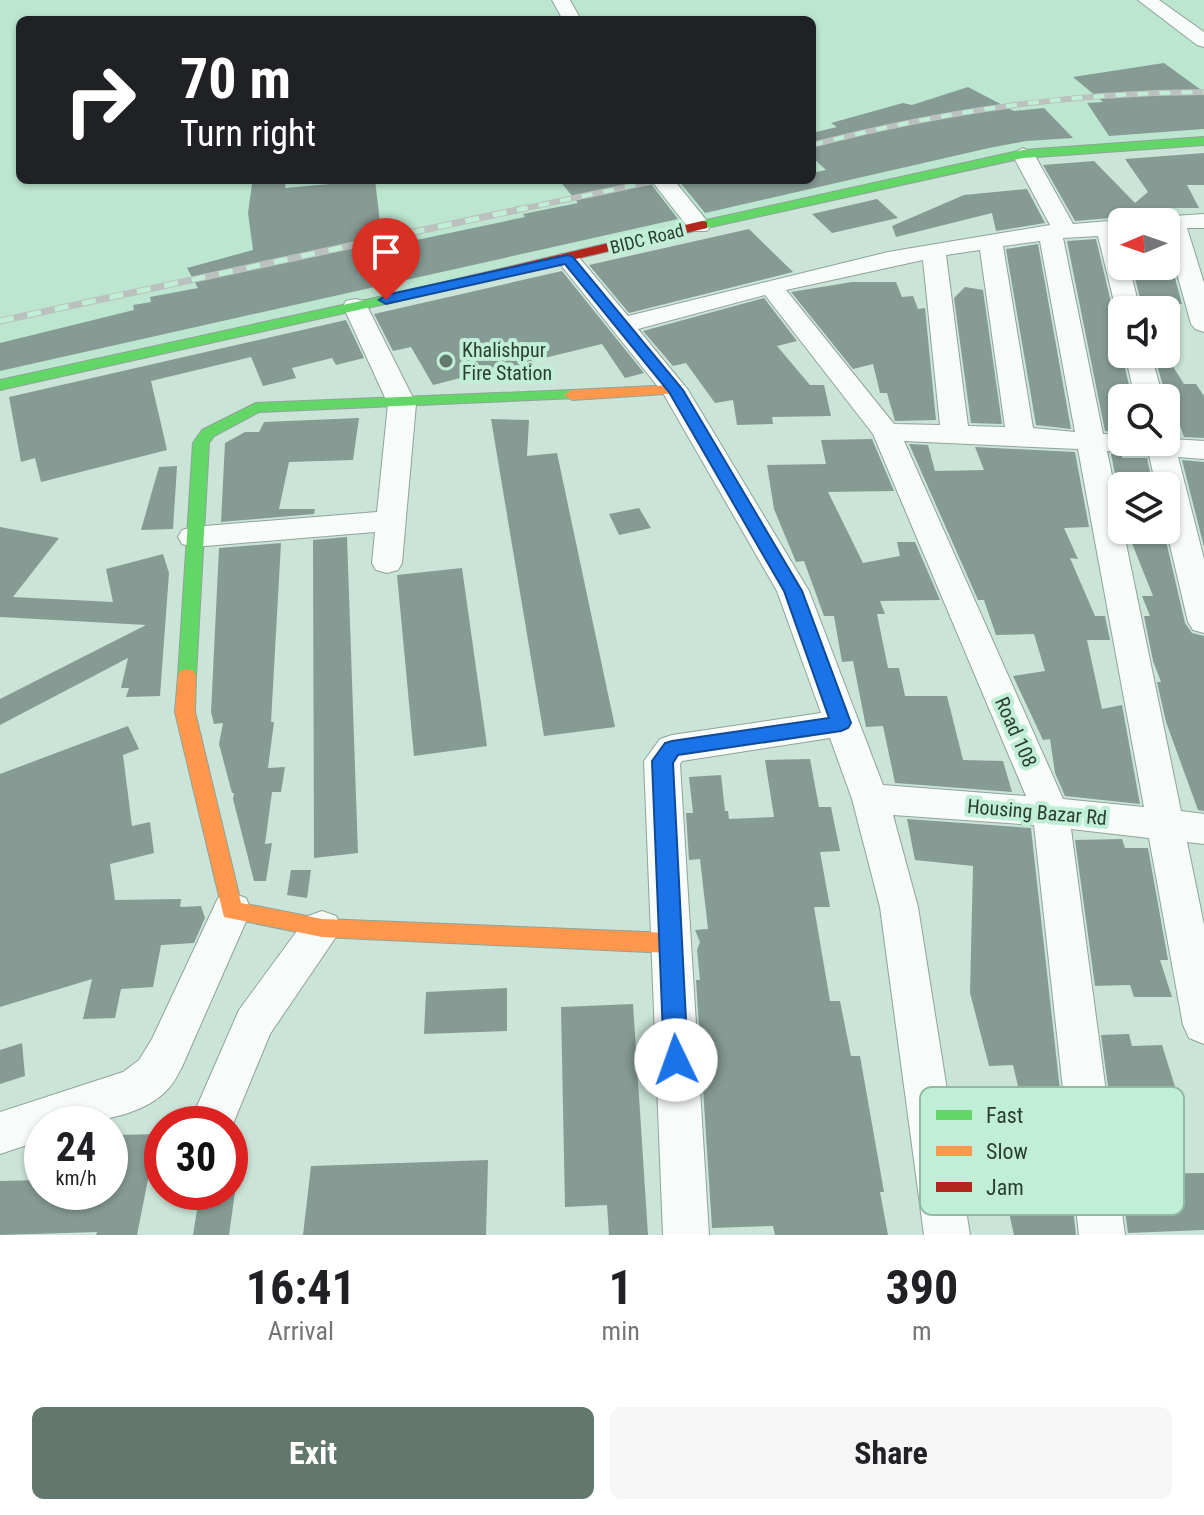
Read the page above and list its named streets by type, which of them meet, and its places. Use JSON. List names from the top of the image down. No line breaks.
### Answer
{"streets":{"main road":["BIDC Road"],"street":["Road 108","Housing Bazar Rd"]},"crossings":[["Road 108","Housing Bazar Rd"]],"places":["Khalishpur Fire Station"],"legend":["Fast","Slow","Jam"],"north":"left","page":{"turn":["70 m","Turn right"],"speed":"24 km/h","limit":"30","eta":["16:41","Arrival","1","min","390","m"],"buttons":["Exit","Share"]}}
